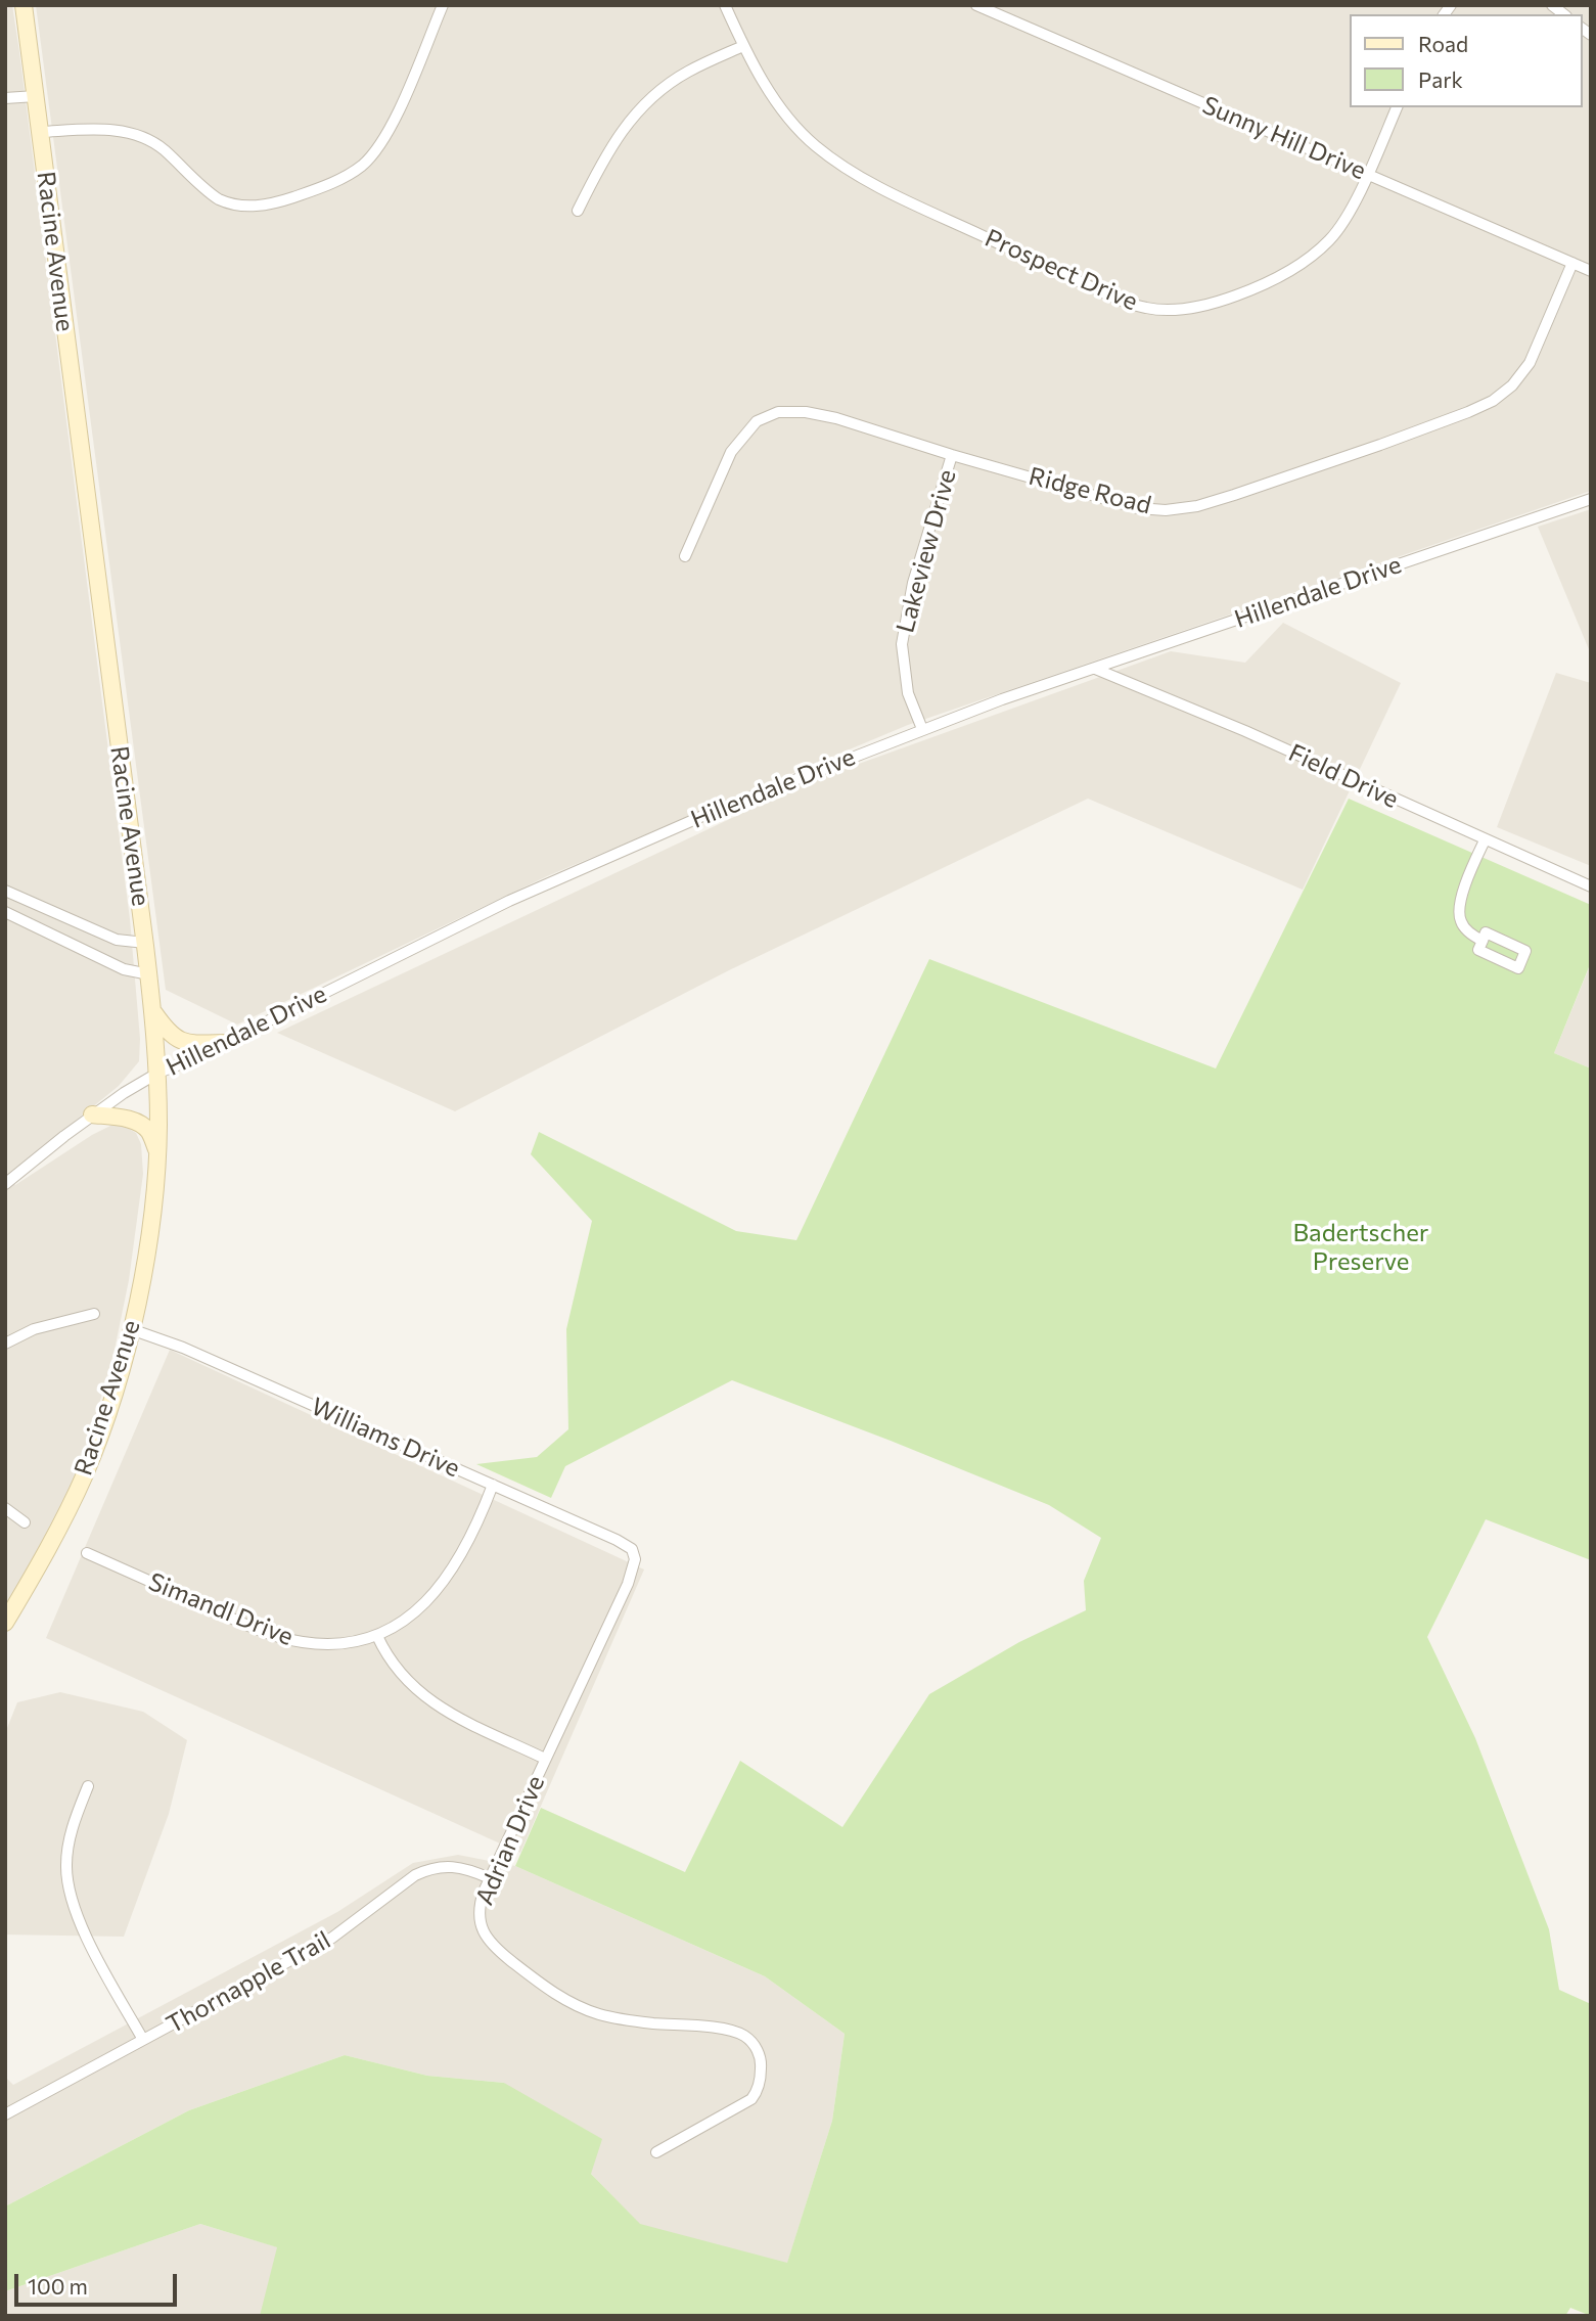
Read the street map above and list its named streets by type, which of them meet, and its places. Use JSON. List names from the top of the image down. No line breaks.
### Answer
{"streets":{"main road":["Racine Avenue"],"street":["Sunny Hill Drive","Prospect Drive","Ridge Road","Lakeview Drive","Hillendale Drive","Field Drive","Williams Drive","Simandl Drive","Adrian Drive","Thornapple Trail"]},"crossings":[["Sunny Hill Drive","Prospect Drive"],["Sunny Hill Drive","Ridge Road"],["Racine Avenue","Hillendale Drive"],["Racine Avenue","Williams Drive"],["Ridge Road","Lakeview Drive"],["Lakeview Drive","Hillendale Drive"],["Hillendale Drive","Field Drive"],["Williams Drive","Simandl Drive"],["Williams Drive","Adrian Drive"],["Adrian Drive","Thornapple Trail"]],"parks":["Badertscher Preserve"],"legend":["Road","Park"],"scale_bar":"100 m"}
